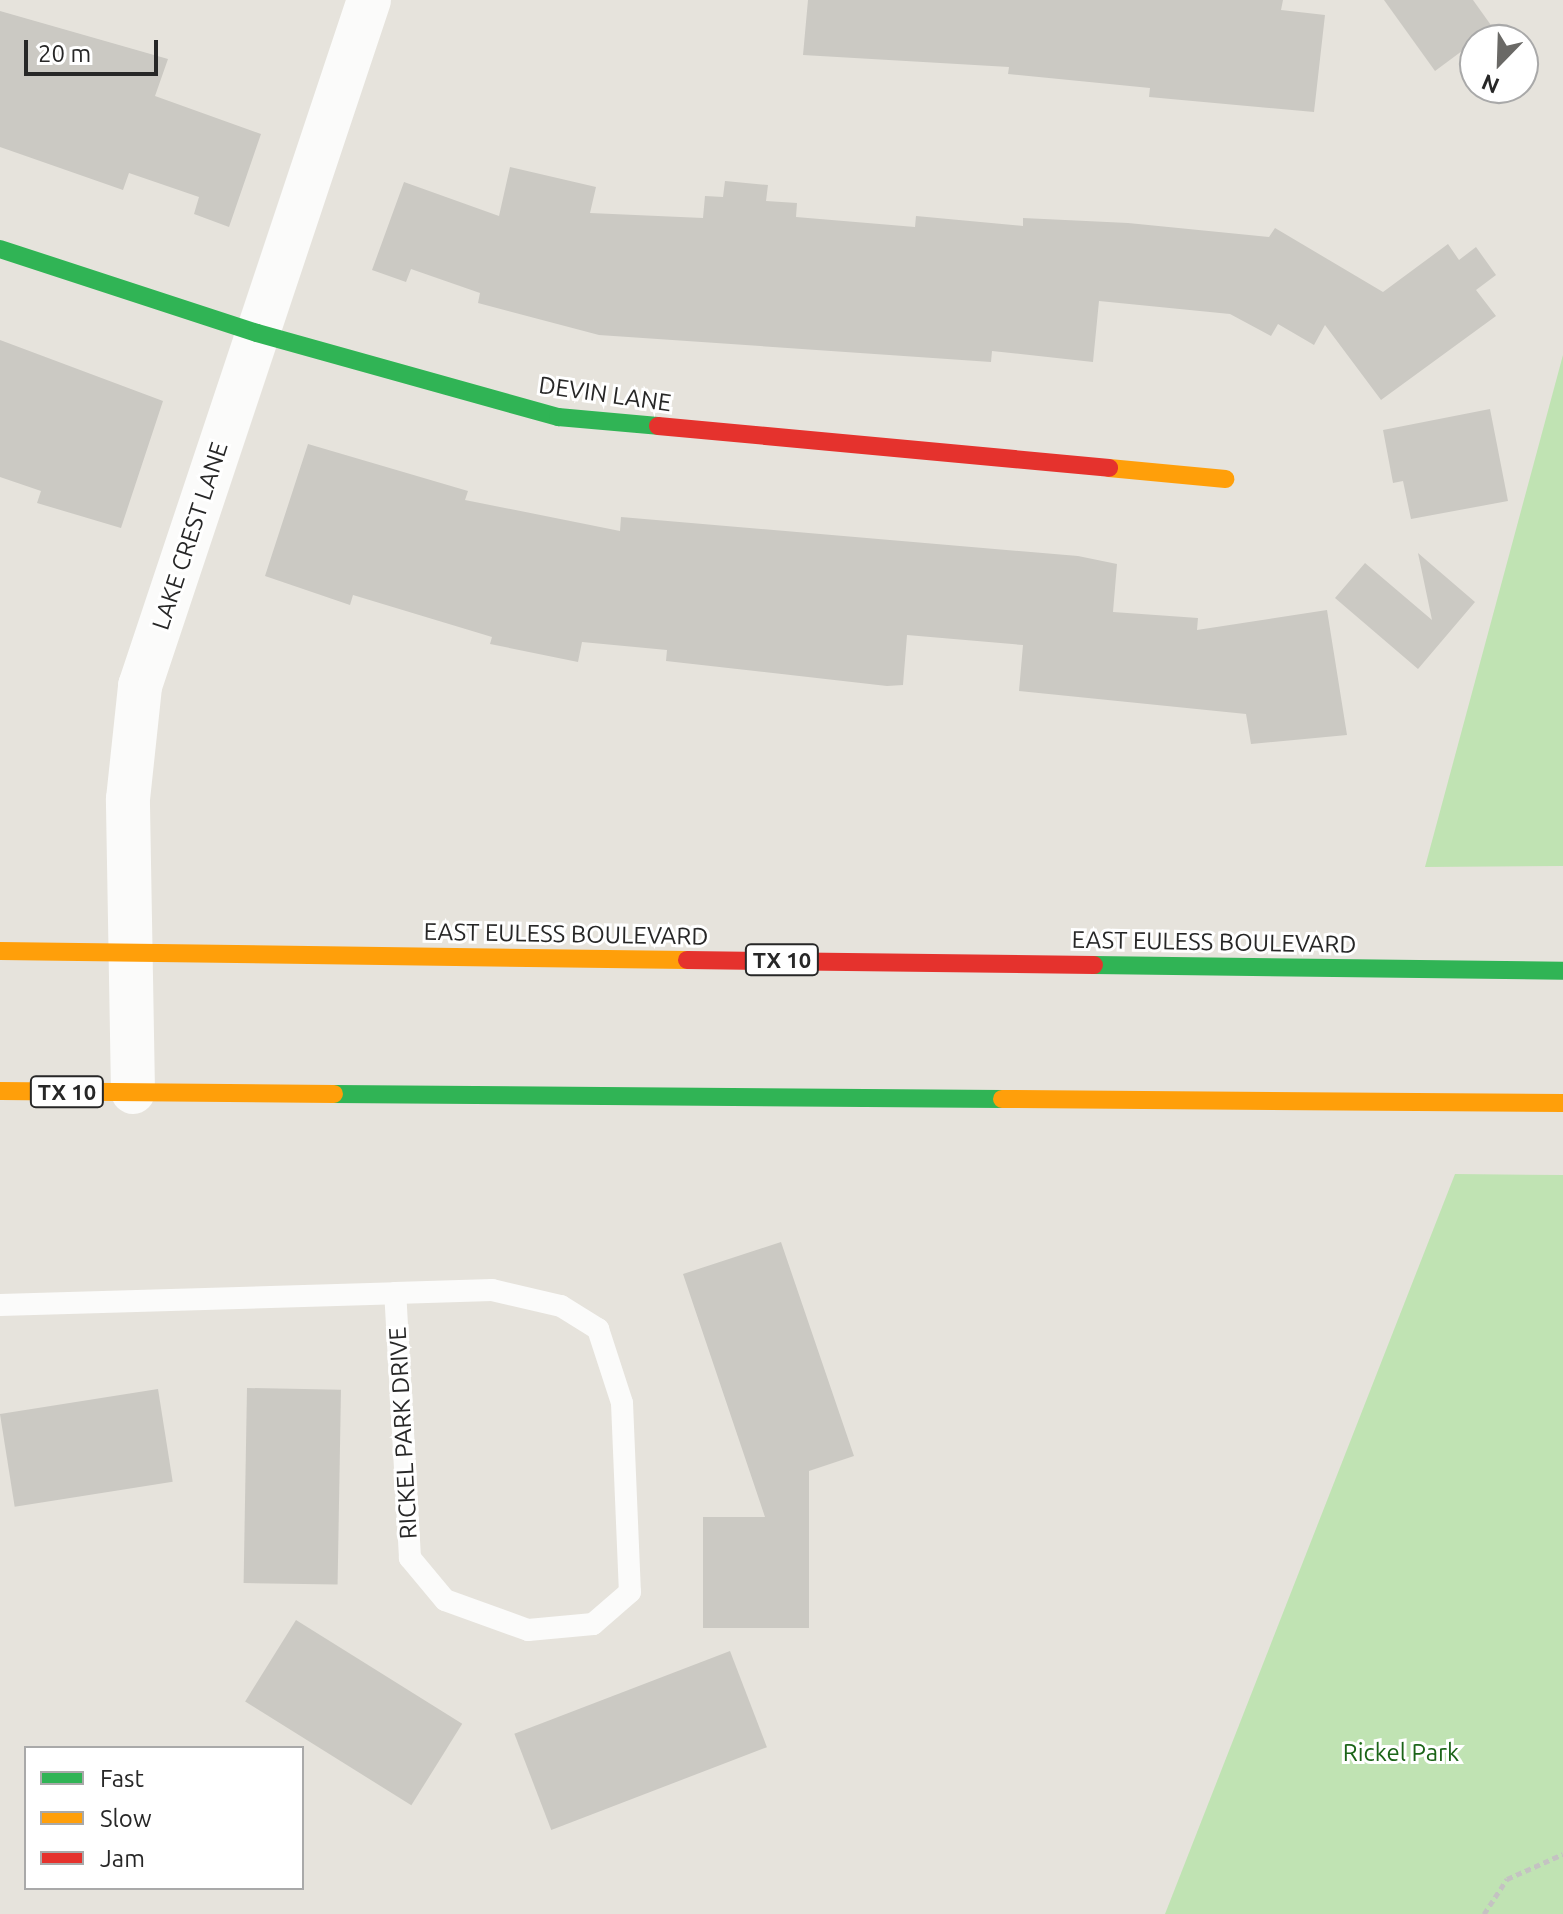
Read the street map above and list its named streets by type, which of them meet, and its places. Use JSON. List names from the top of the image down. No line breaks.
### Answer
{"streets":{"main road":["DEVIN LANE","EAST EULESS BOULEVARD","TX 10"],"street":["LAKE CREST LANE"],"lane":["RICKEL PARK DRIVE"]},"crossings":[["DEVIN LANE","LAKE CREST LANE"],["LAKE CREST LANE","EAST EULESS BOULEVARD"],["LAKE CREST LANE","TX 10"]],"parks":["Rickel Park"],"legend":["Fast","Slow","Jam"],"scale_bar":"20 m","north":"bottom left"}
